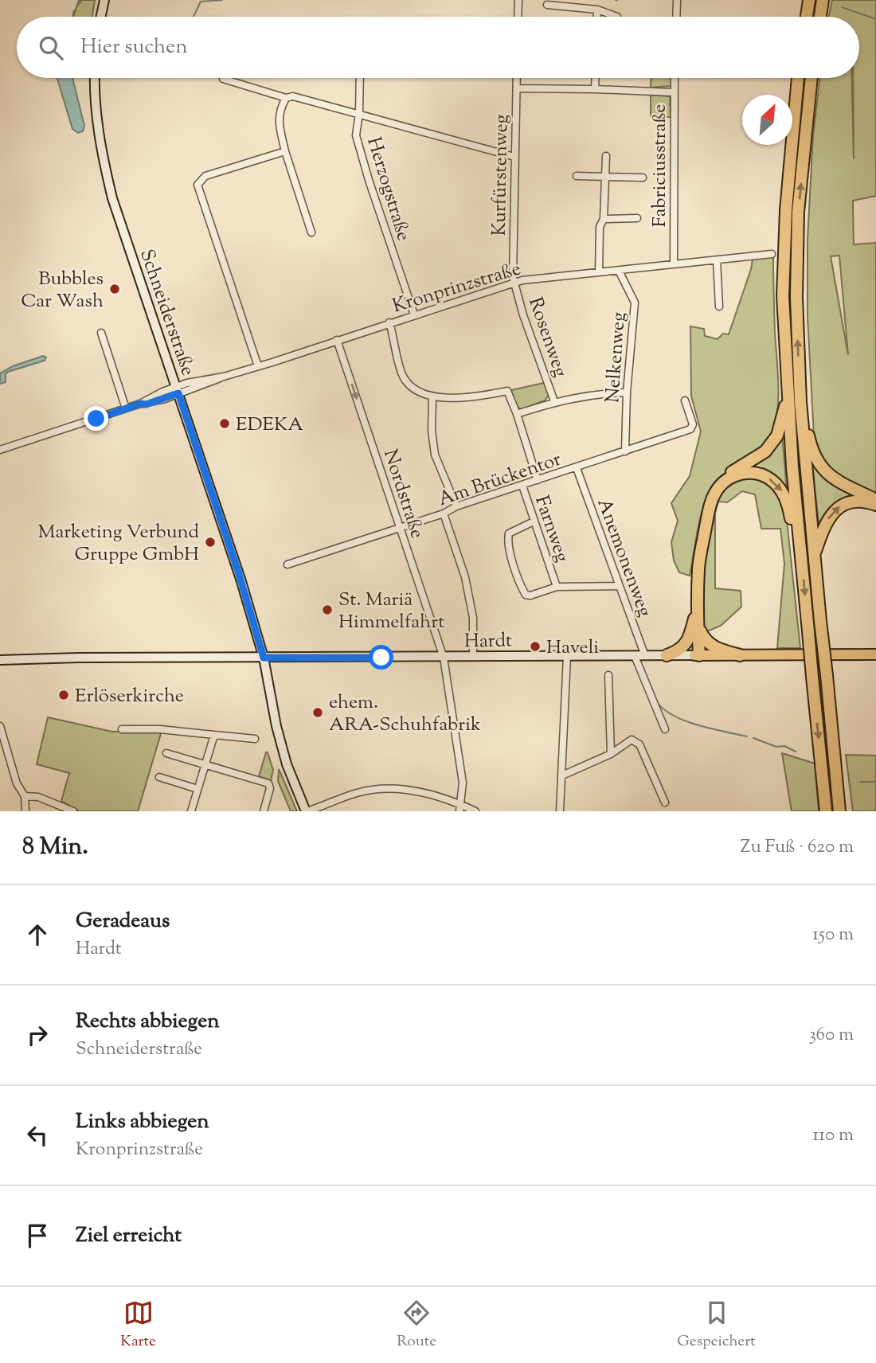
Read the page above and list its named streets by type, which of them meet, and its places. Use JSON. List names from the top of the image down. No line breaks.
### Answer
{"streets":{"main road":["Schneiderstraße","Hardt"],"street":["Fabriciusstraße","Kurfürstenweg","Herzogstraße","Kronprinzstraße","Rosenweg","Nelkenweg","Am Brückentor","Nordstraße","Farnweg","Anemonenweg"]},"crossings":[["Fabriciusstraße","Kronprinzstraße"],["Kurfürstenweg","Kronprinzstraße"],["Kurfürstenweg","Rosenweg"],["Herzogstraße","Kronprinzstraße"],["Kronprinzstraße","Schneiderstraße"],["Kronprinzstraße","Rosenweg"],["Kronprinzstraße","Nelkenweg"],["Kronprinzstraße","Nordstraße"],["Schneiderstraße","Hardt"],["Nelkenweg","Am Brückentor"],["Am Brückentor","Nordstraße"],["Am Brückentor","Farnweg"],["Am Brückentor","Anemonenweg"],["Nordstraße","Hardt"],["Farnweg","Anemonenweg"],["Anemonenweg","Hardt"]],"places":["Bubbles Car Wash","EDEKA","Marketing Verbund Gruppe GmbH","St. Mariä Himmelfahrt","Haveli","Erlöserkirche","ehem. ARA-Schuhfabrik"],"north":"top right","page":{"search":"Hier suchen","heading":["8 Min.","Zu Fuß · 620 m"],"list":[["Geradeaus","Hardt","150 m"],["Rechts abbiegen","Schneiderstraße","360 m"],["Links abbiegen","Kronprinzstraße","110 m"],"Ziel erreicht"],"nav":["Karte","Route","Gespeichert"]}}
